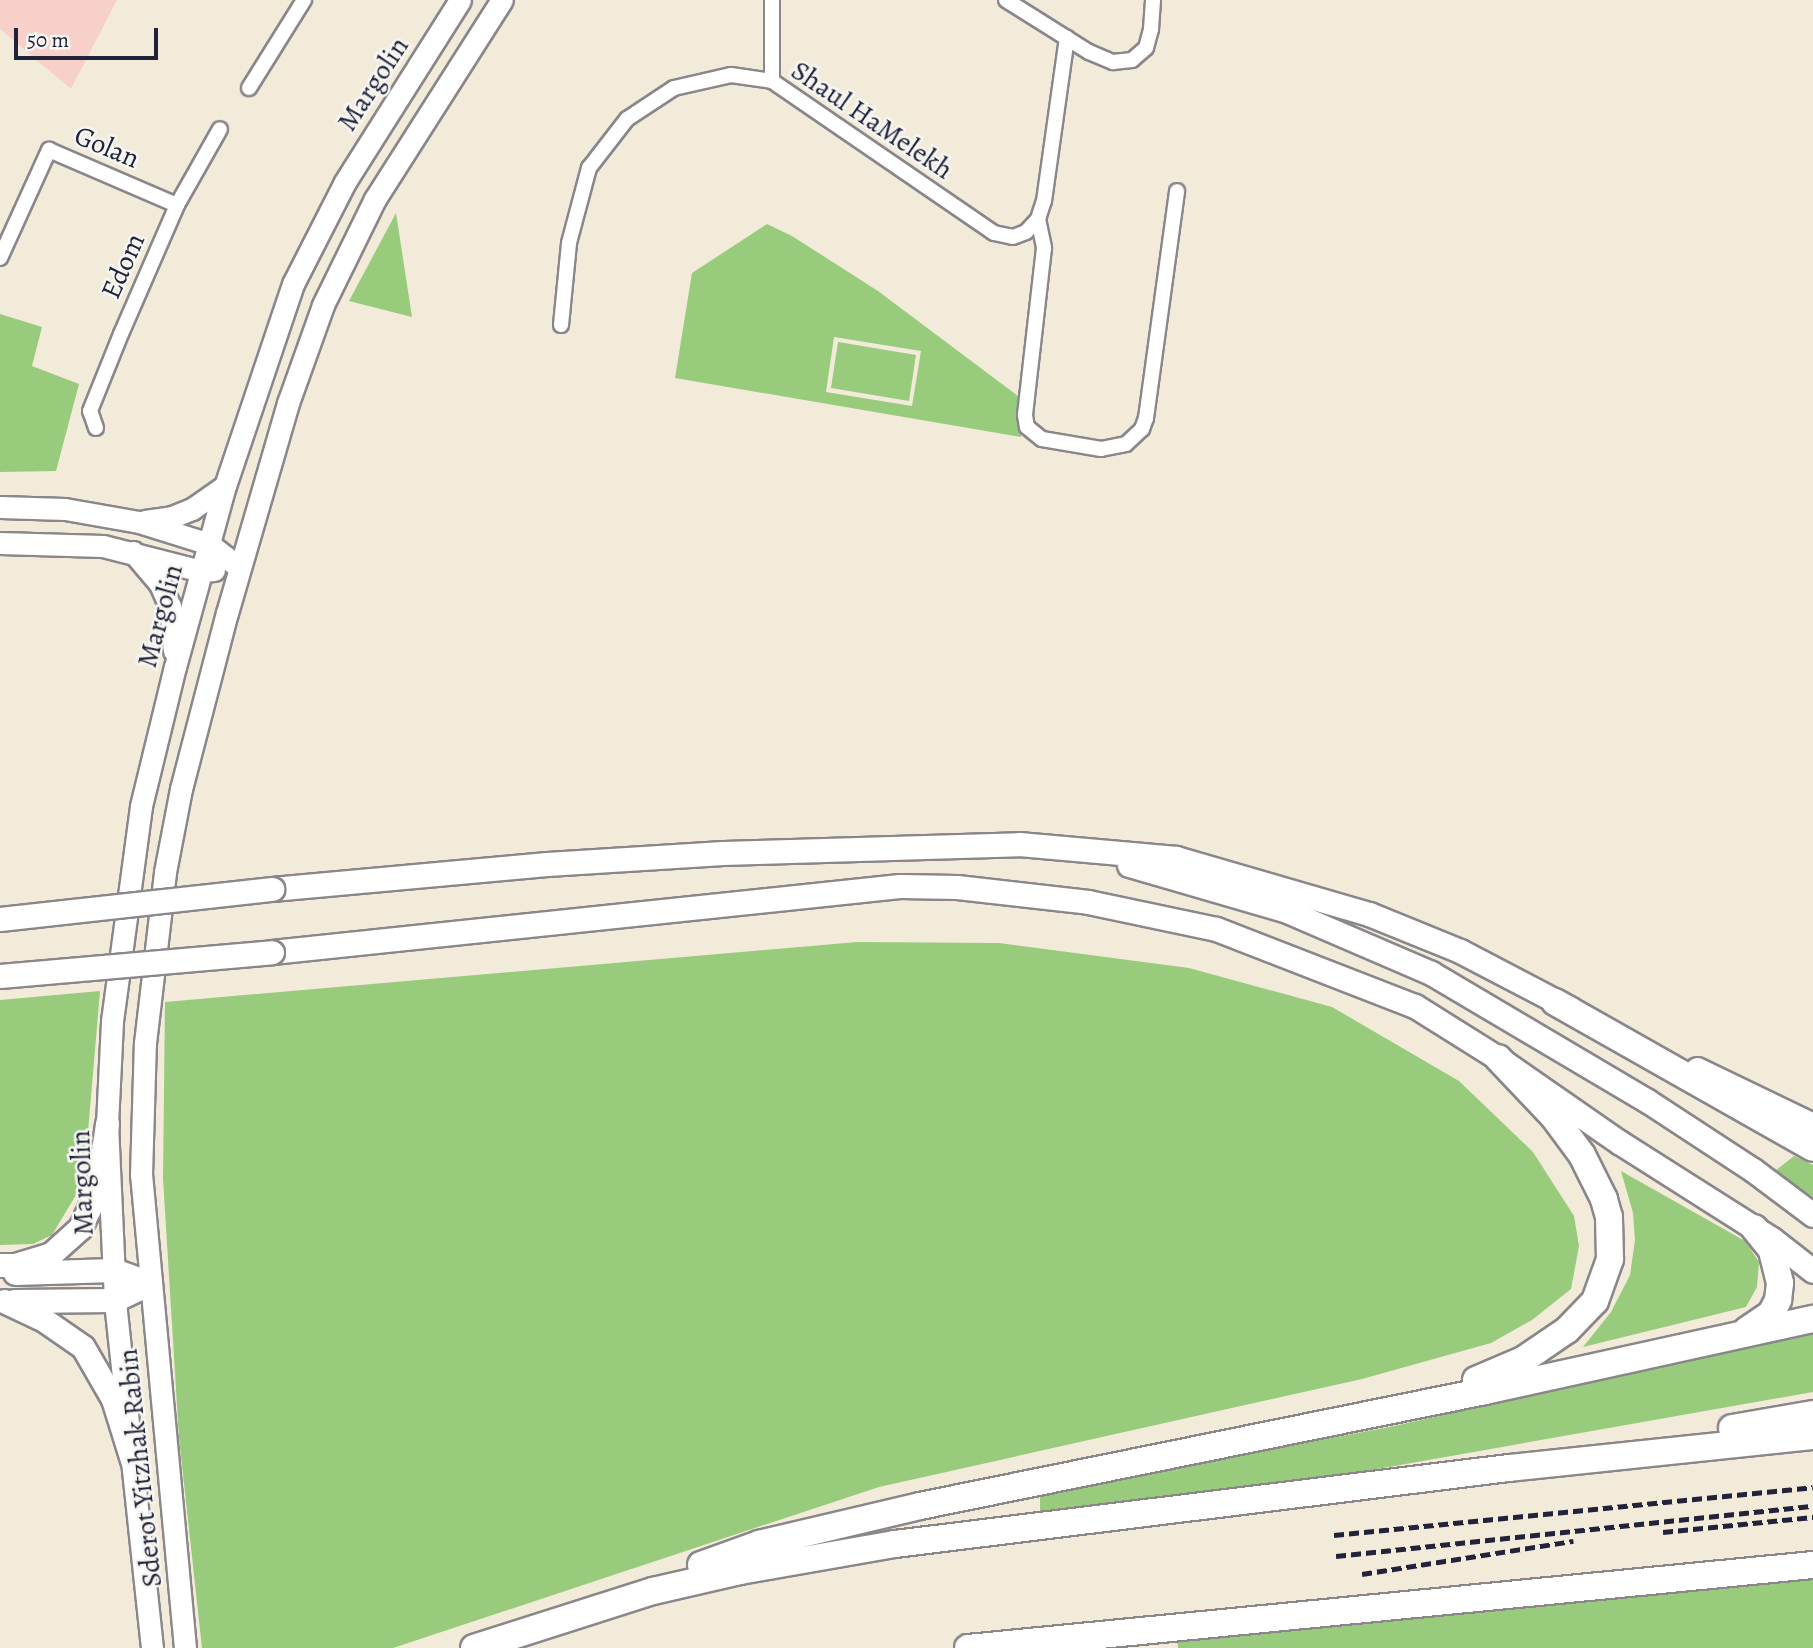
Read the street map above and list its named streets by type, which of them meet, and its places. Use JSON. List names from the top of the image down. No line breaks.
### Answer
{"streets":{"main road":["Margolin","Sderot Yitzhak Rabin"],"street":["Shaul HaMelekh","Golan","Edom"]},"crossings":[["Margolin","Sderot Yitzhak Rabin"],["Golan","Edom"]],"scale_bar":"50 m"}
